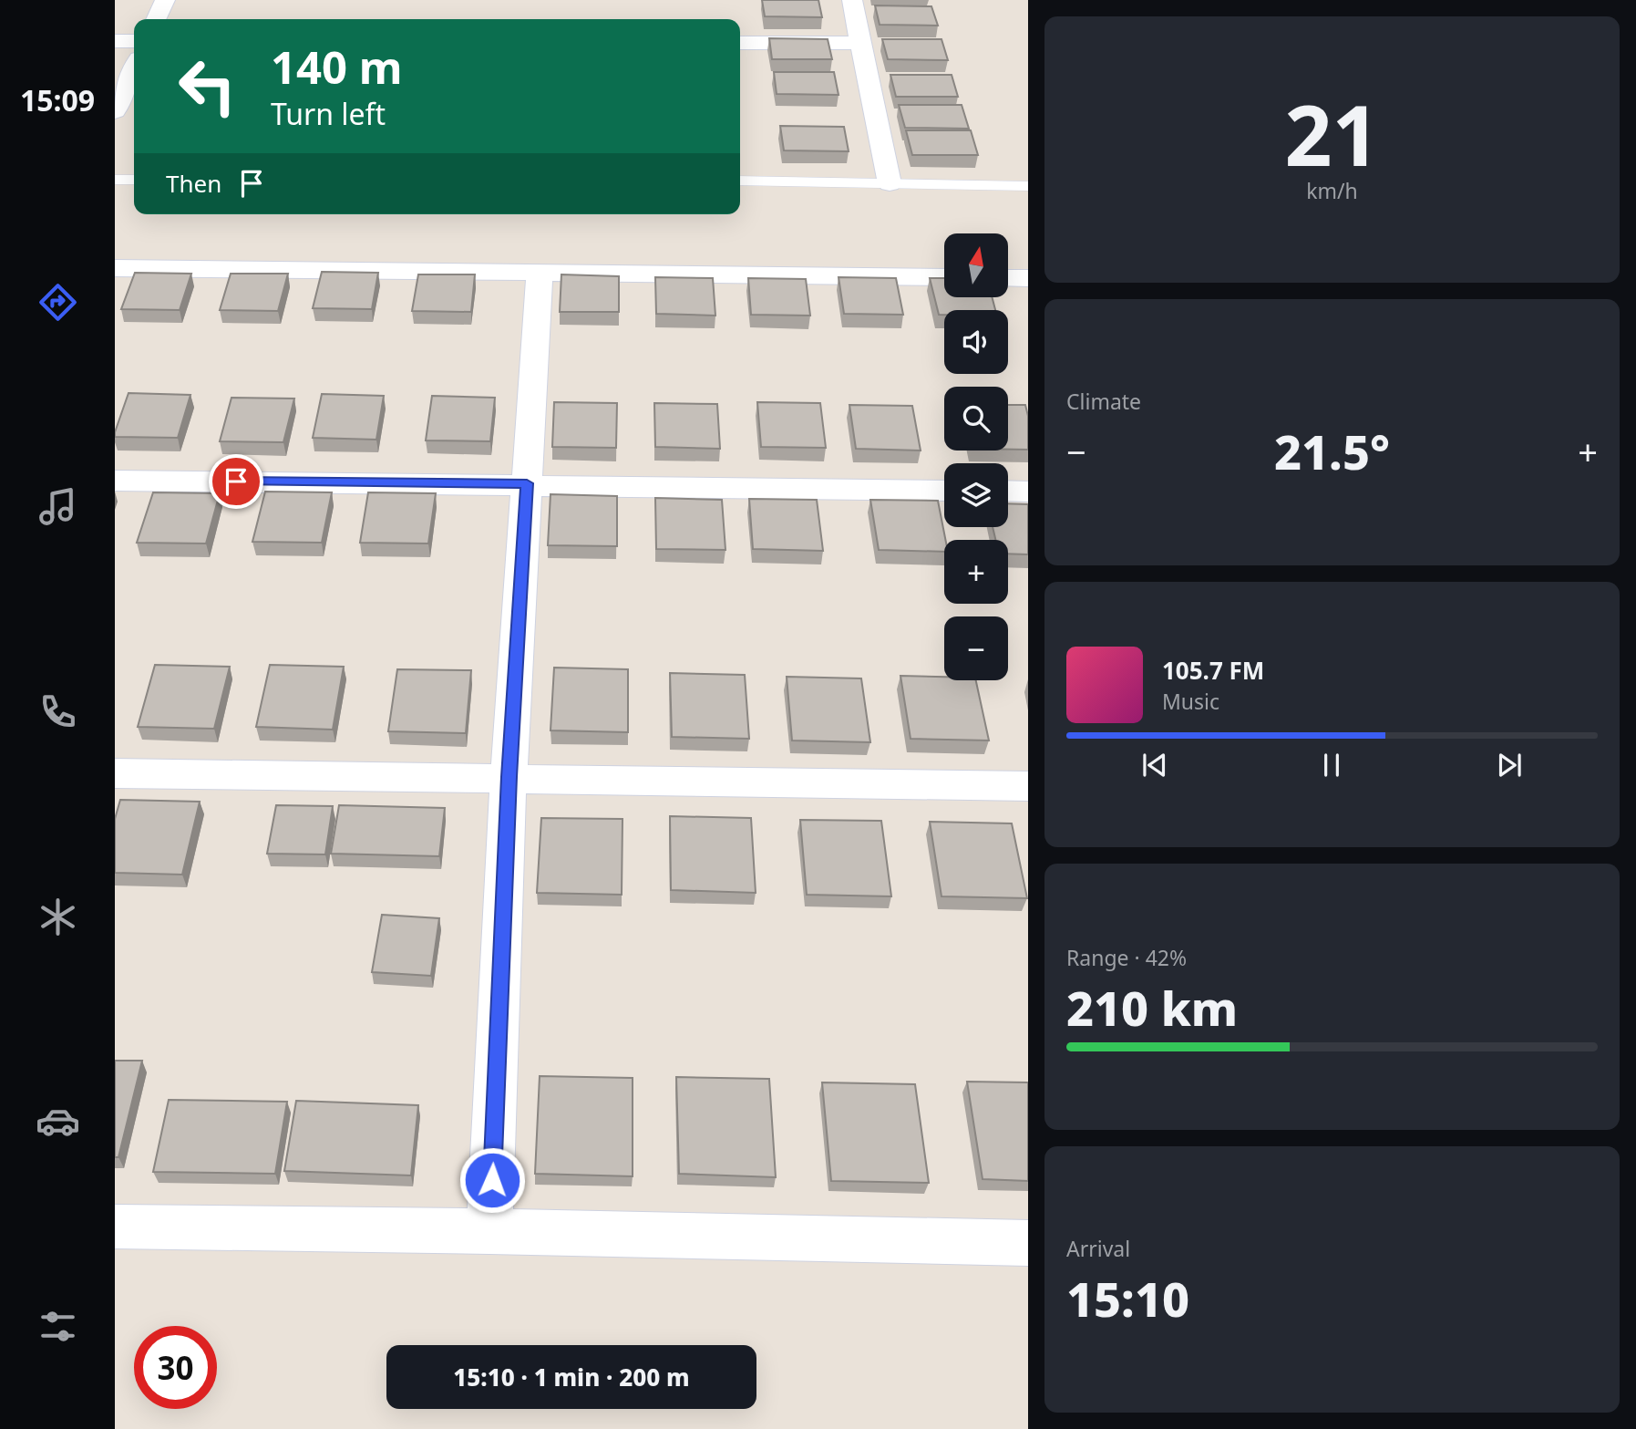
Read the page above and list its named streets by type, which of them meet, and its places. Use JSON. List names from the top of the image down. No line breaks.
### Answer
{"north":"top","page":{"tabs":"15:09","tile":[["21","km/h"],"Climate",["Range · 42%","210 km"],["Arrival","15:10"]],"turn":["140 m","Turn left"],"then":"Then","map_buttons":["+","−"],"heat":["−","21.5°","+"],"song":["105.7 FM","Music"],"limit":"30","trip":"15:10 · 1 min · 200 m"}}
